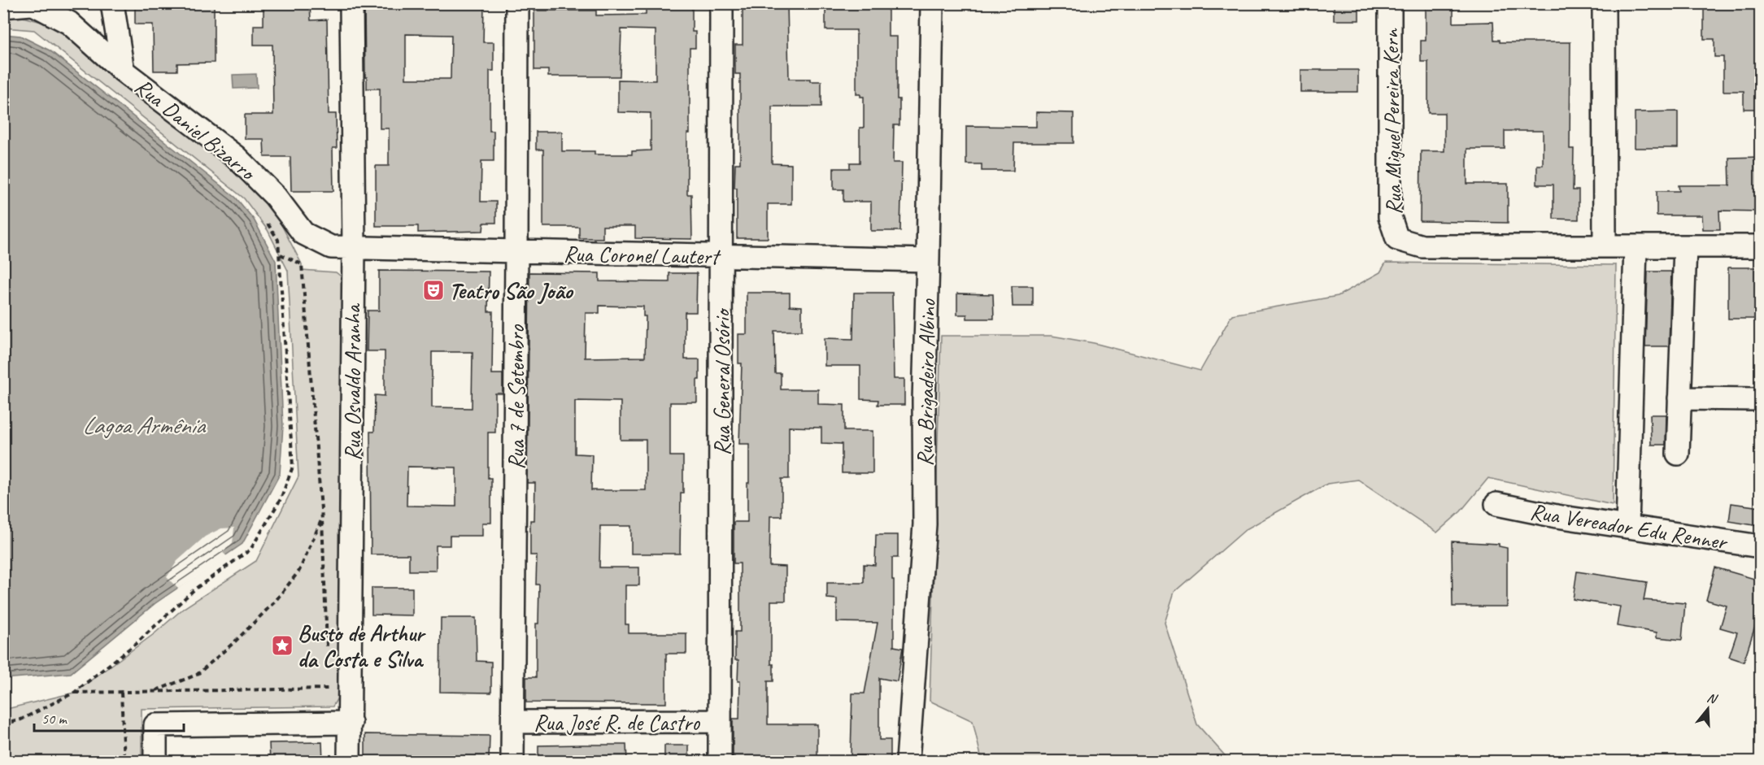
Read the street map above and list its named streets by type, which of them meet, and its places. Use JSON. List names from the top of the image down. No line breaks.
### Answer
{"streets":{"street":["Rua Miguel Pereira Kern","Rua Daniel Bizarro","Rua Coronel Lautert","Rua Osvaldo Aranha","Rua General Osório","Rua Brigadeiro Albino","Rua 7 de Setembro","Rua Vereador Edu Renner","Rua José R. de Castro"]},"crossings":[["Rua Daniel Bizarro","Rua Coronel Lautert"],["Rua Daniel Bizarro","Rua Osvaldo Aranha"],["Rua Coronel Lautert","Rua Osvaldo Aranha"],["Rua Coronel Lautert","Rua General Osório"],["Rua Coronel Lautert","Rua Brigadeiro Albino"],["Rua Coronel Lautert","Rua 7 de Setembro"],["Rua General Osório","Rua José R. de Castro"],["Rua 7 de Setembro","Rua José R. de Castro"]],"water":["Lagoa Armênia"],"places":{"theatre":["Teatro São João"],"place":["Busto de Arthur da Costa e Silva"]},"scale_bar":"50 m","north":"top"}
